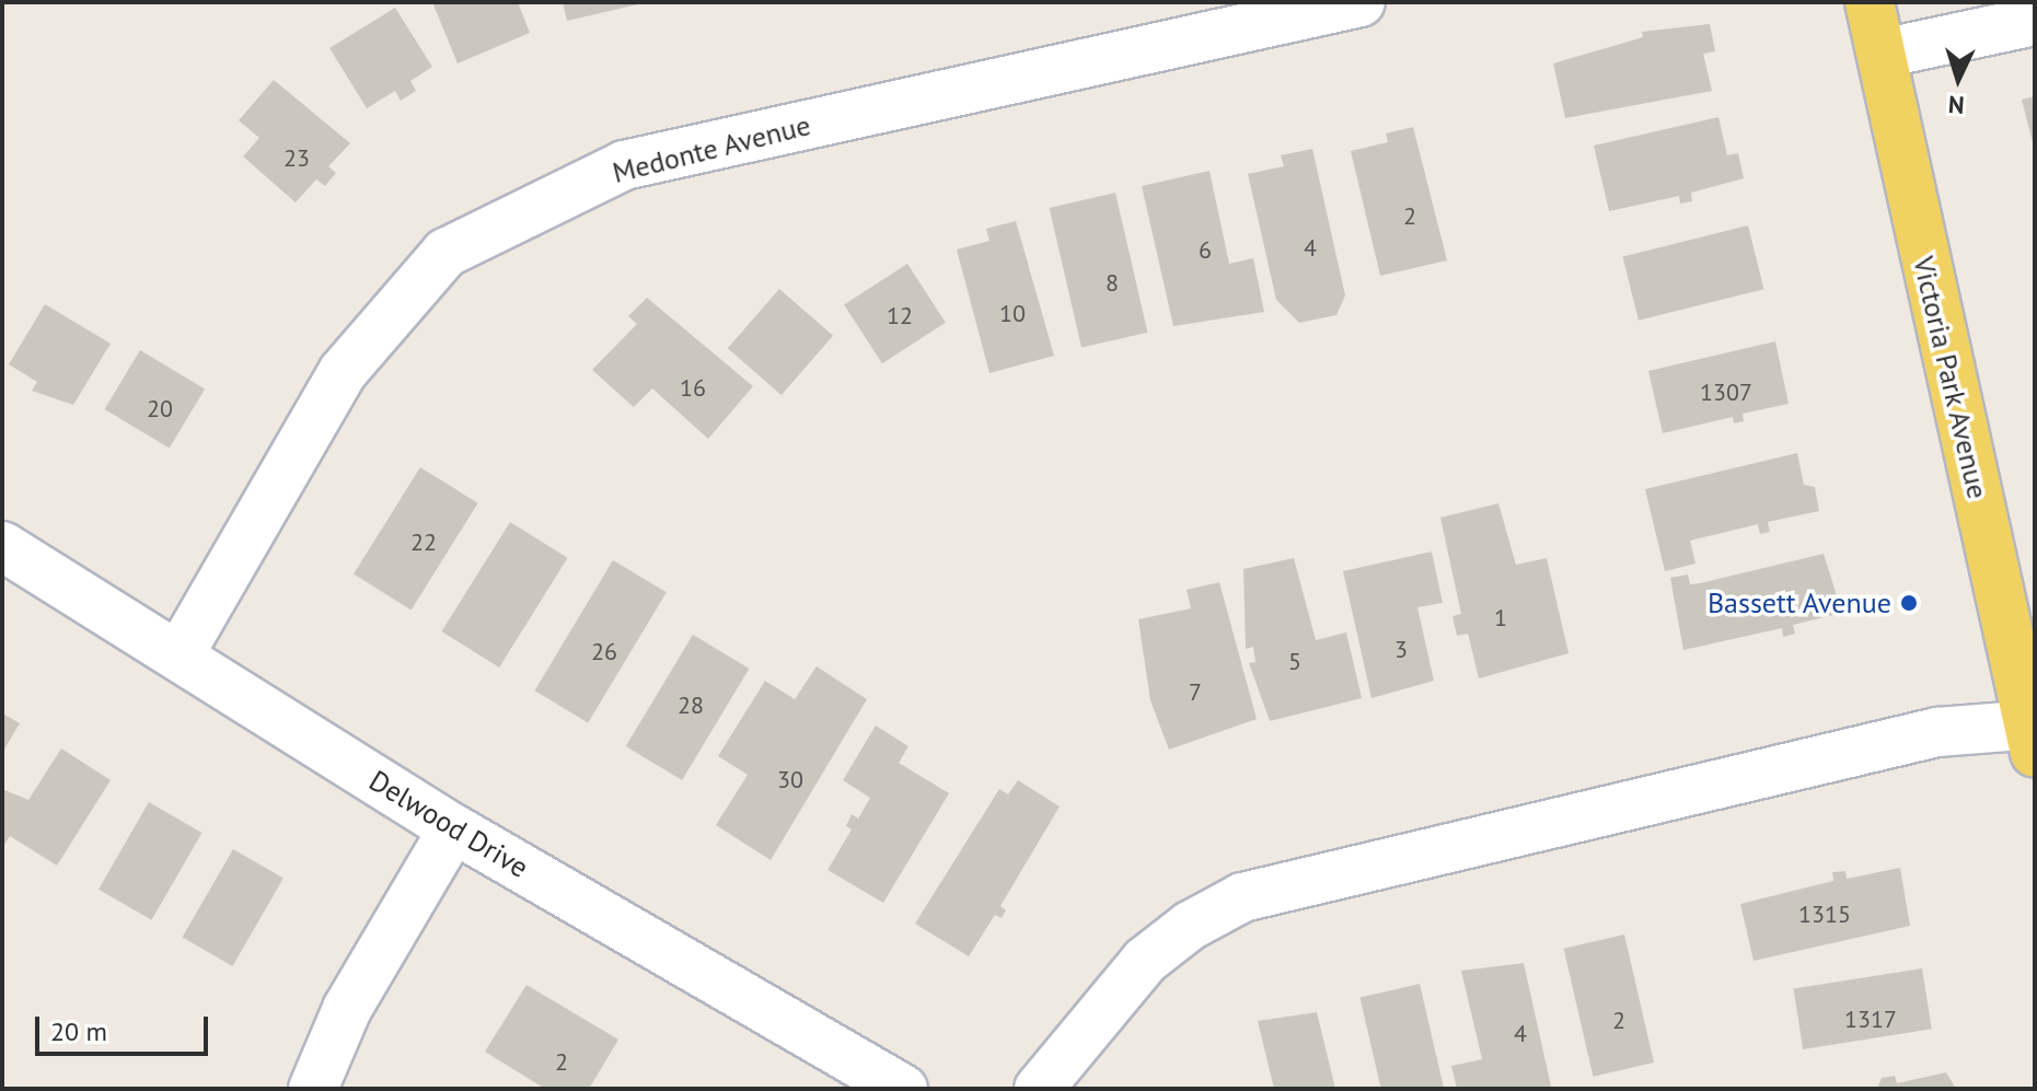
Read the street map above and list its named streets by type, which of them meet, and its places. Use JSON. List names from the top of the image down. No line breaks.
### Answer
{"streets":{"main road":["Victoria Park Avenue"],"street":["Medonte Avenue","Delwood Drive"]},"crossings":[["Medonte Avenue","Delwood Drive"]],"places":["Bassett Avenue"],"house_numbers":["23","2","4","6","8","10","12","16","1307","20","22","1","3","26","5","7","28","30","1315","1317","2","4","2"],"scale_bar":"20 m","north":"bottom"}
